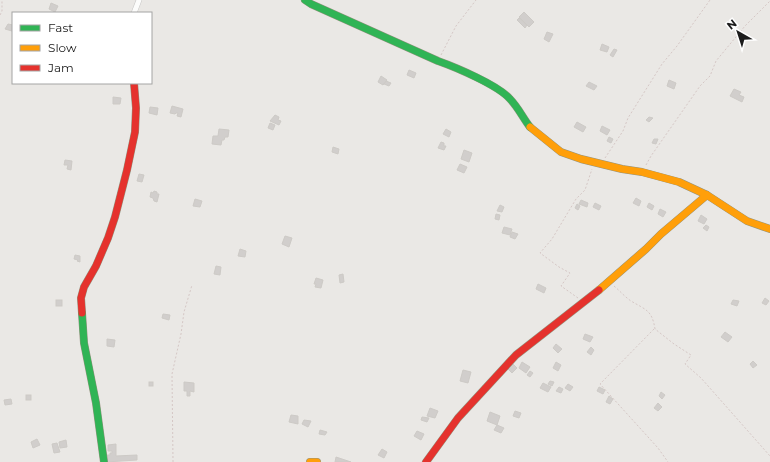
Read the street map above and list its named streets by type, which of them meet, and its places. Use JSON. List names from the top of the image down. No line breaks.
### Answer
{"legend":["Fast","Slow","Jam"],"north":"top left"}
